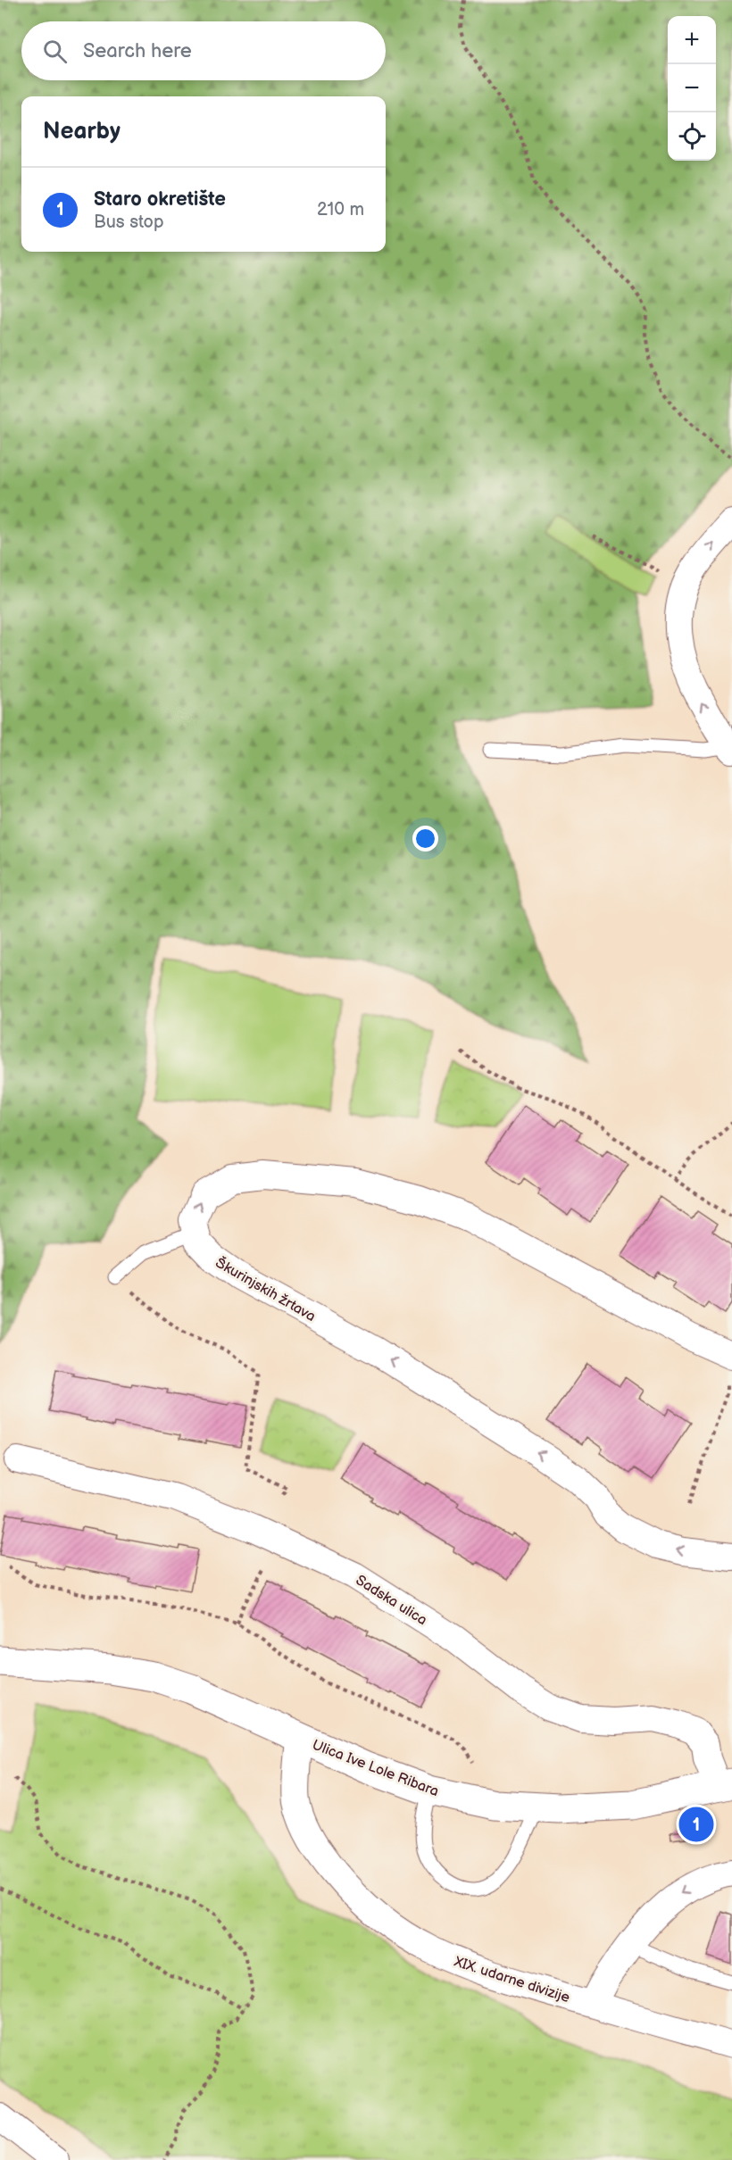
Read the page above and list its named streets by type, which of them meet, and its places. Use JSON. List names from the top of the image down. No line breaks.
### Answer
{"streets":{"street":["Škurinjskih žrtava","Sadska ulica","Ulica Ive Lole Ribara","XIX. udarne divizije"]},"crossings":[["Sadska ulica","Ulica Ive Lole Ribara"],["Ulica Ive Lole Ribara","XIX. udarne divizije"]],"one_way":["Škurinjskih žrtava"],"page":{"map_buttons":["+","−"],"search":"Search here","heading":"Nearby","list":[{"mark":"1","name":"Staro okretište","note":"Bus stop","value":"210 m"}],"pins":"1"}}
